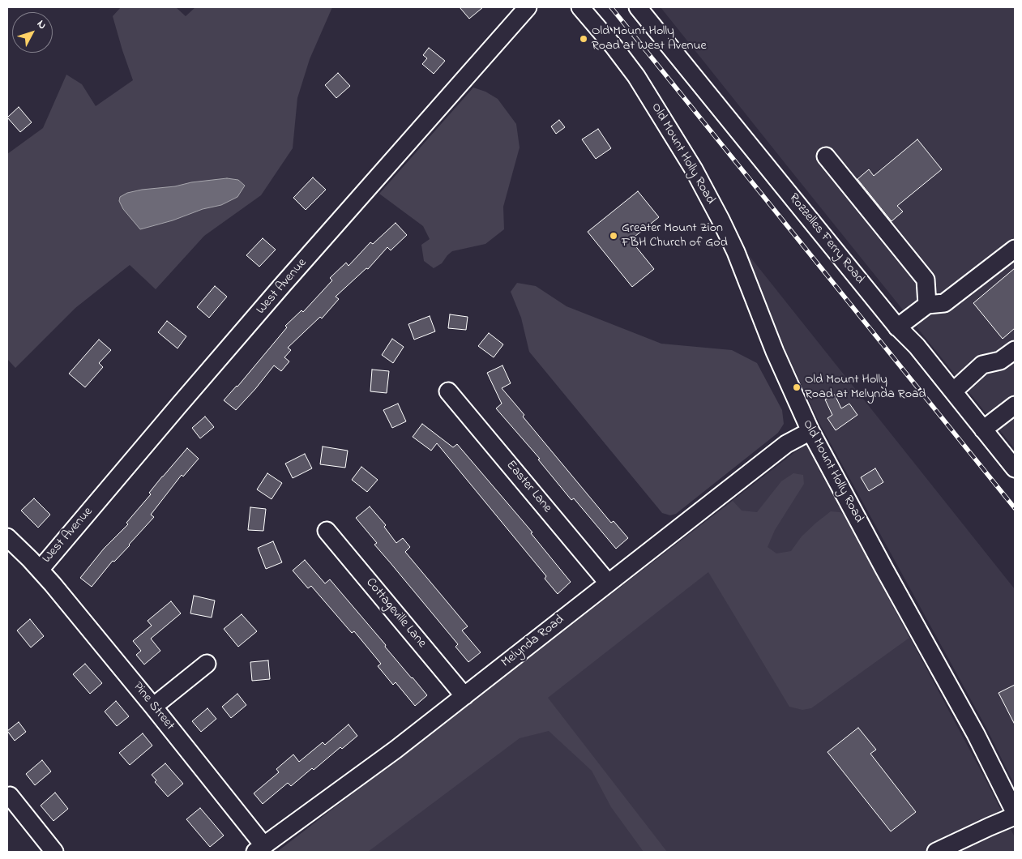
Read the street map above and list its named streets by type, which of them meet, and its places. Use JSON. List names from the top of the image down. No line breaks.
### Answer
{"streets":{"street":["Old Mount Holly Road","Rozzelles Ferry Road","West Avenue","Easter Lane","Cottageville Lane","Melynda Road","Pine Street"]},"crossings":[["Old Mount Holly Road","Melynda Road"],["West Avenue","Pine Street"],["Easter Lane","Melynda Road"],["Cottageville Lane","Melynda Road"],["Melynda Road","Pine Street"]],"places":["Old Mount Holly Road at West Avenue","Greater Mount Zion FBH Church of God","Old Mount Holly Road at Melynda Road"],"north":"top right"}
